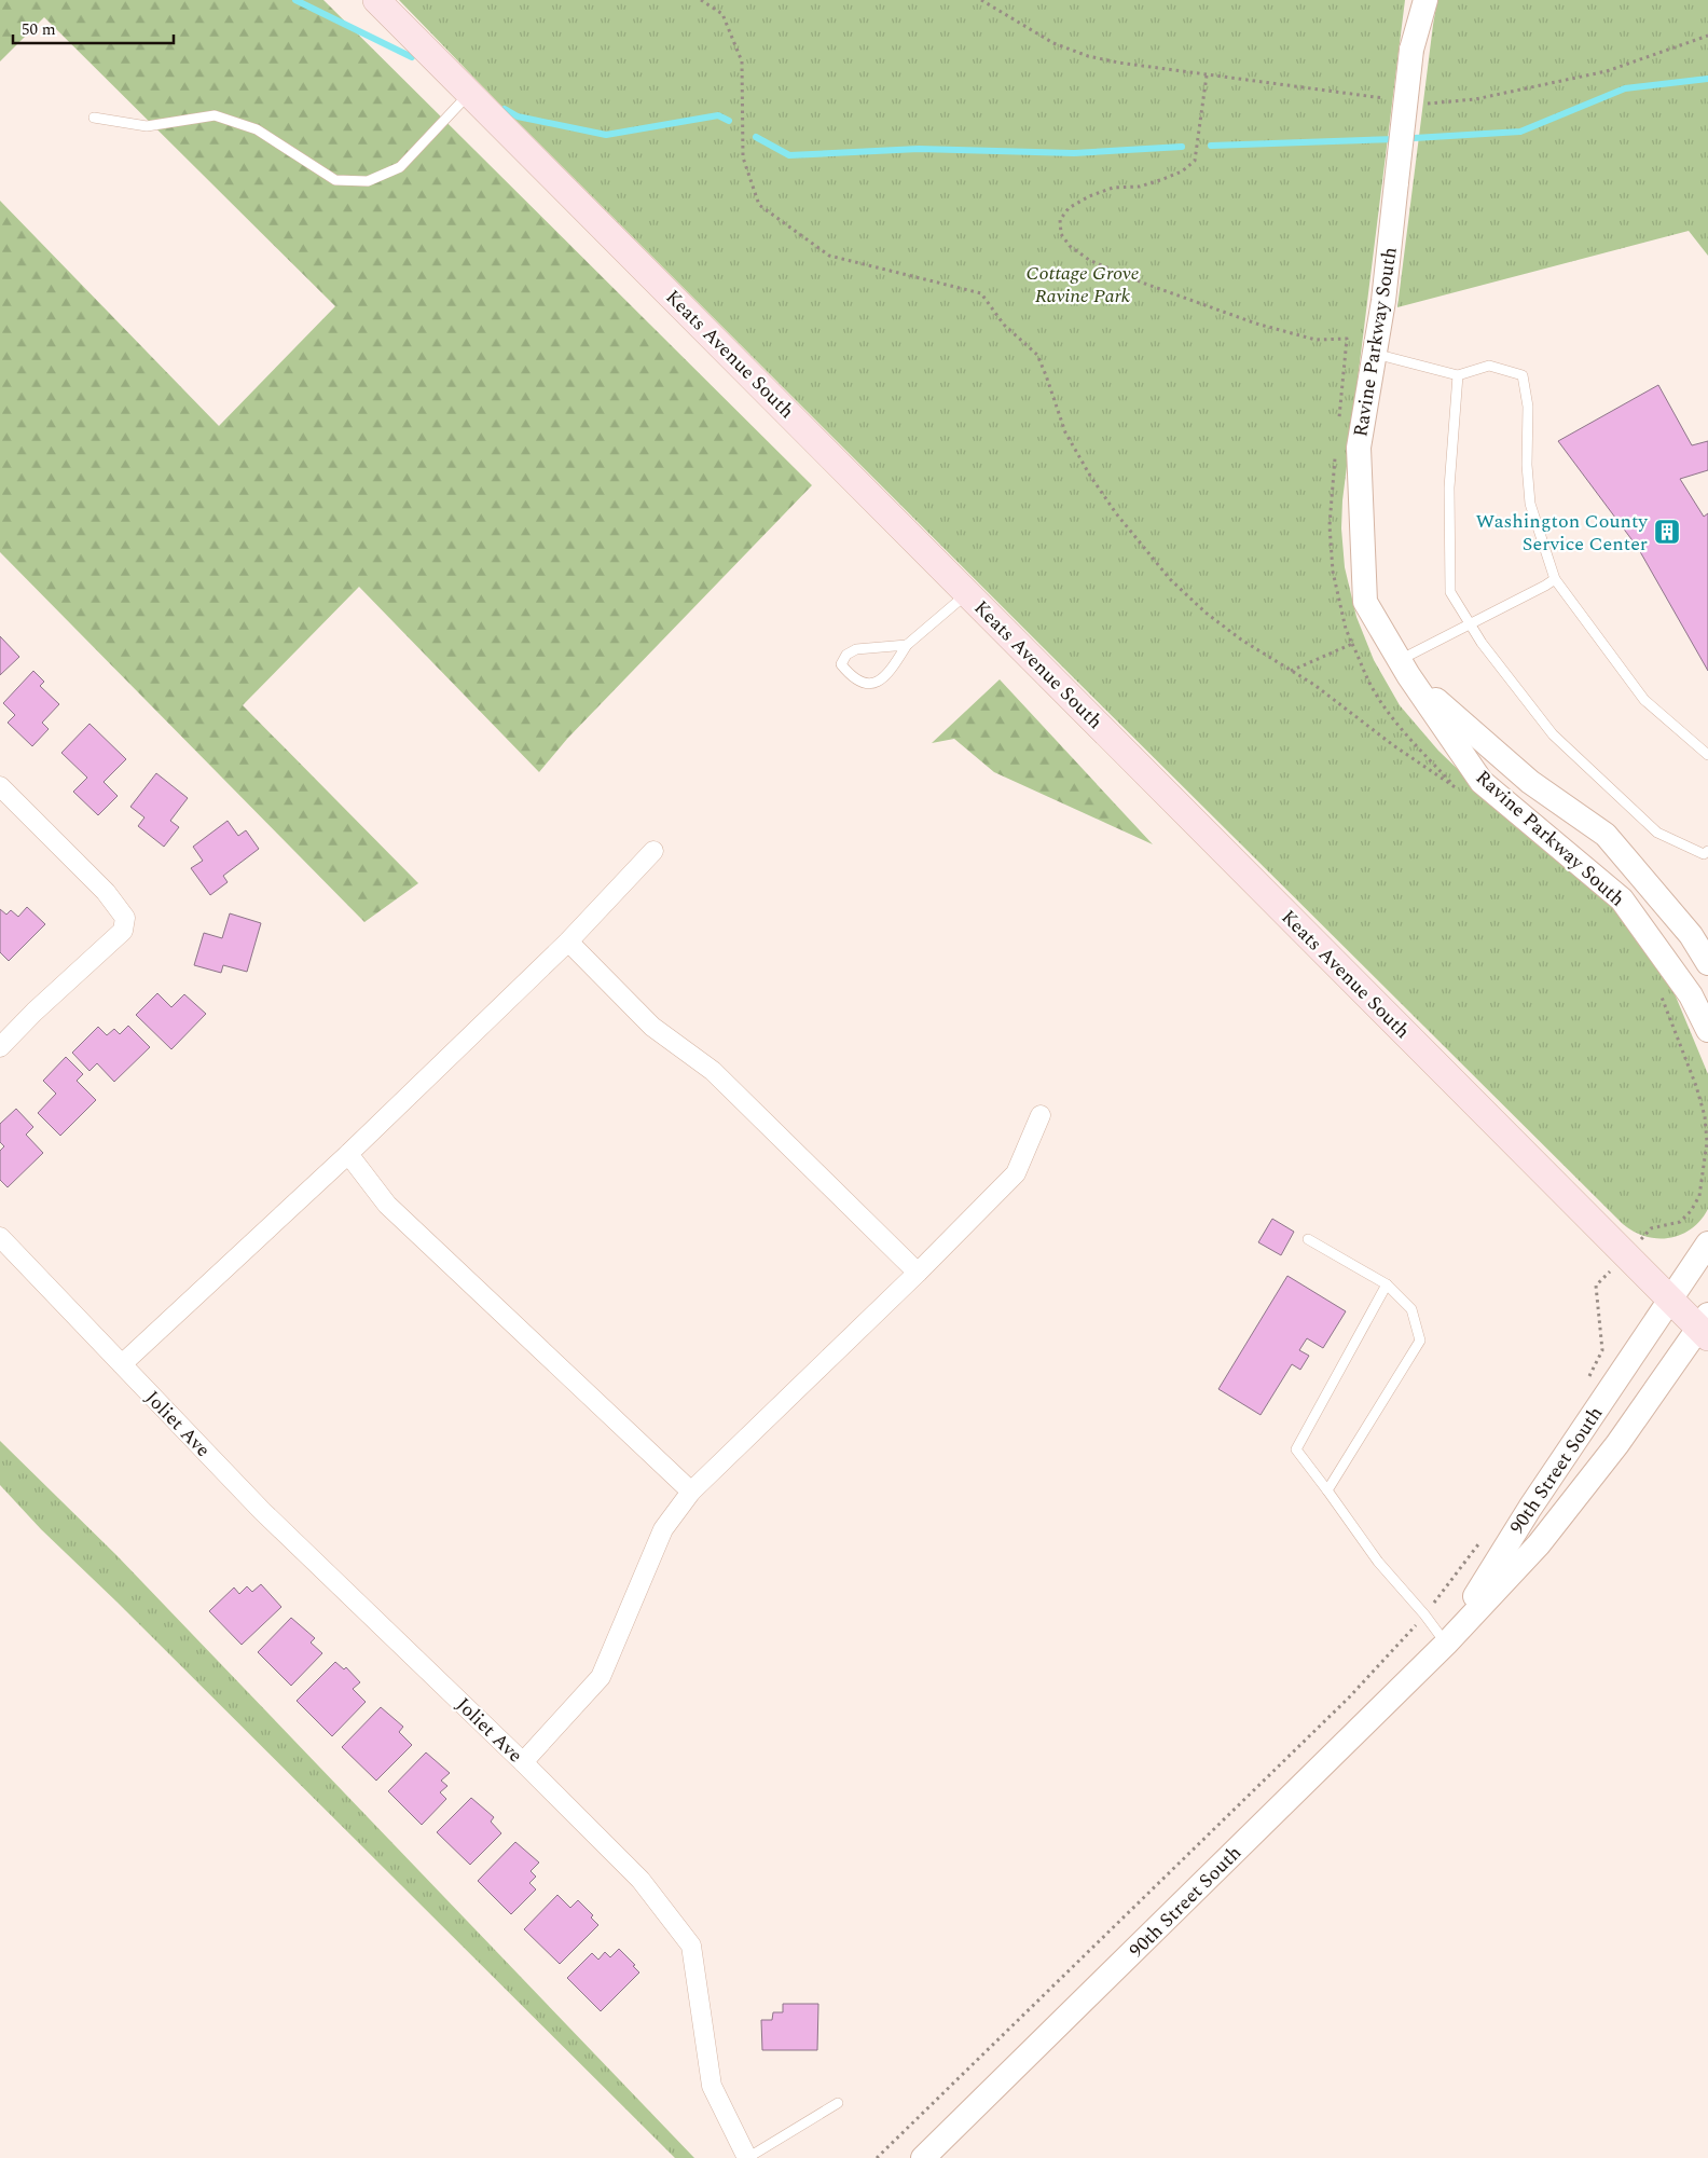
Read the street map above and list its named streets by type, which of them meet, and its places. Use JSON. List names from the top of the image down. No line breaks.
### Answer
{"streets":{"main road":["Keats Avenue South"],"street":["Ravine Parkway South","Joliet Ave","90th Street South"]},"crossings":[["Keats Avenue South","90th Street South"]],"parks":["Cottage Grove Ravine Park"],"places":{"building":["Washington County Service Center"]},"scale_bar":"50 m"}
